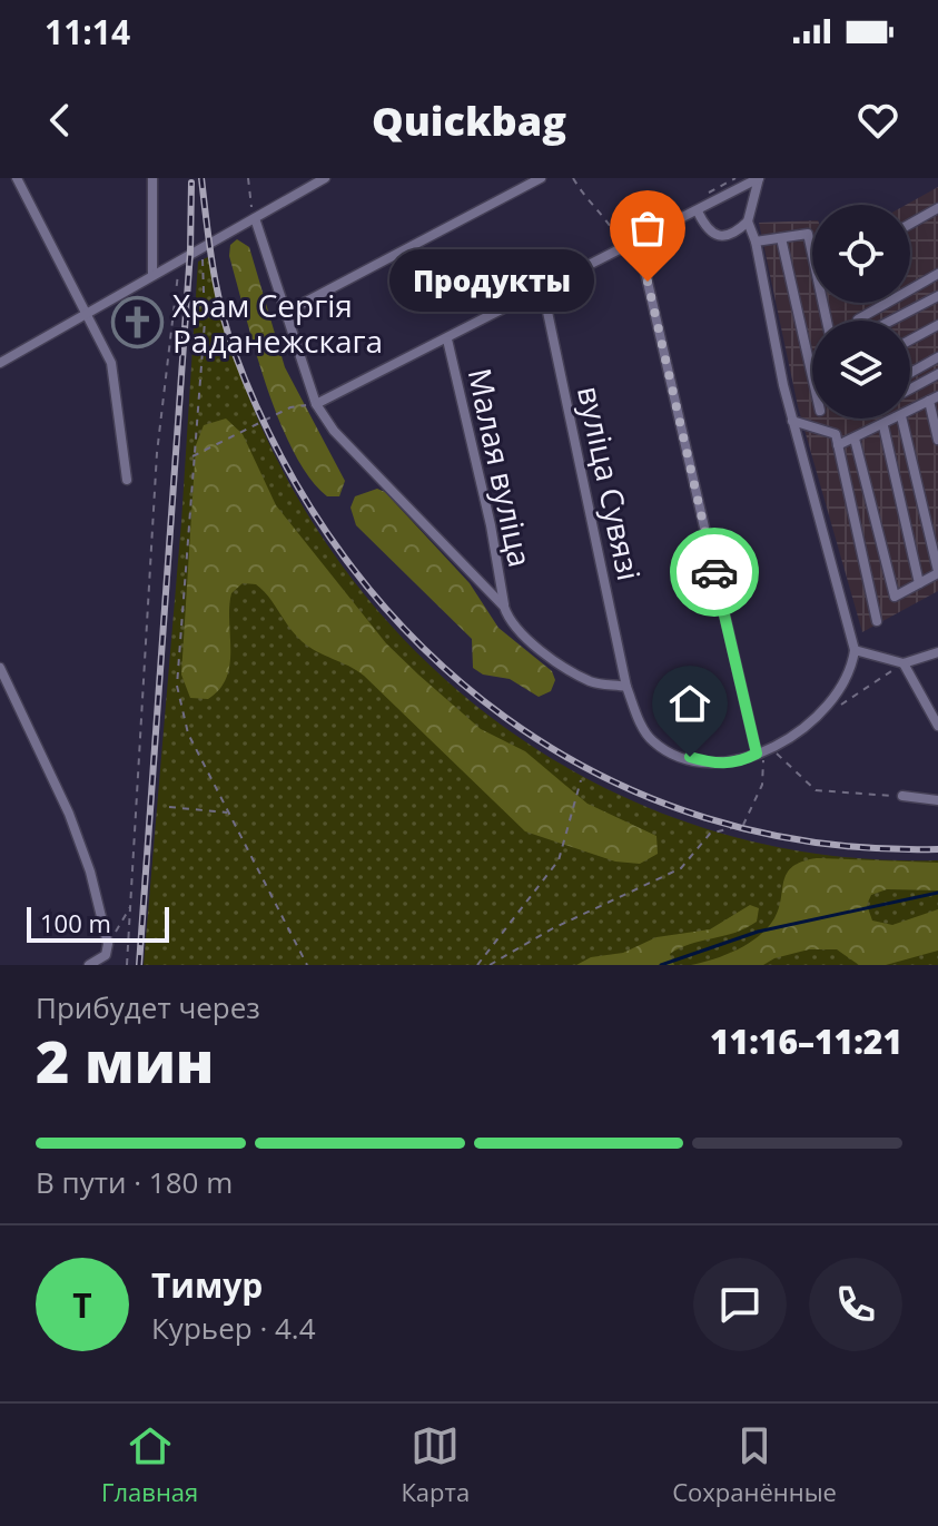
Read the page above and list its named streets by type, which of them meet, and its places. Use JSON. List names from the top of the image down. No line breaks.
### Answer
{"streets":{"street":["Малая вуліца","вуліца Сувязі"]},"places":{"other":["Продукты"],"church":["Храм Сергія Раданежскага"]},"scale_bar":"100 m","page":{"status":"11:14","header":"Quickbag","bubble":"Продукты","scale":"100 m","heading":["2 мин","Прибудет через","11:16–11:21"],"panel":["Тимур","Курьер · 4.4"],"bar":"В пути · 180 m","round":"Т","tabs":["Главная","Карта","Сохранённые"]}}
